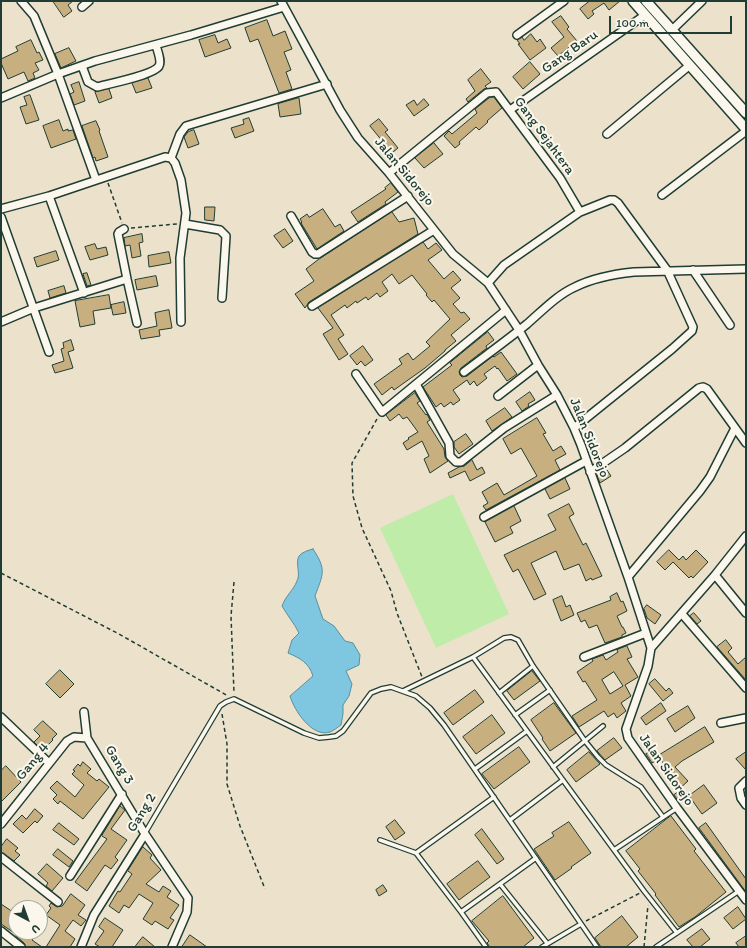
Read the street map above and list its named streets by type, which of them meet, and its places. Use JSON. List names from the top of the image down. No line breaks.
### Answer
{"streets":{"street":["Gang Baru","Gang Sejahtera","Jalan Sidorejo","Gang 4","Gang 3","Gang 2"]},"crossings":[["Gang Baru","Gang Sejahtera"],["Gang Sejahtera","Jalan Sidorejo"],["Gang 4","Gang 3"],["Gang 3","Gang 2"]],"scale_bar":"100 m","north":"bottom right"}
